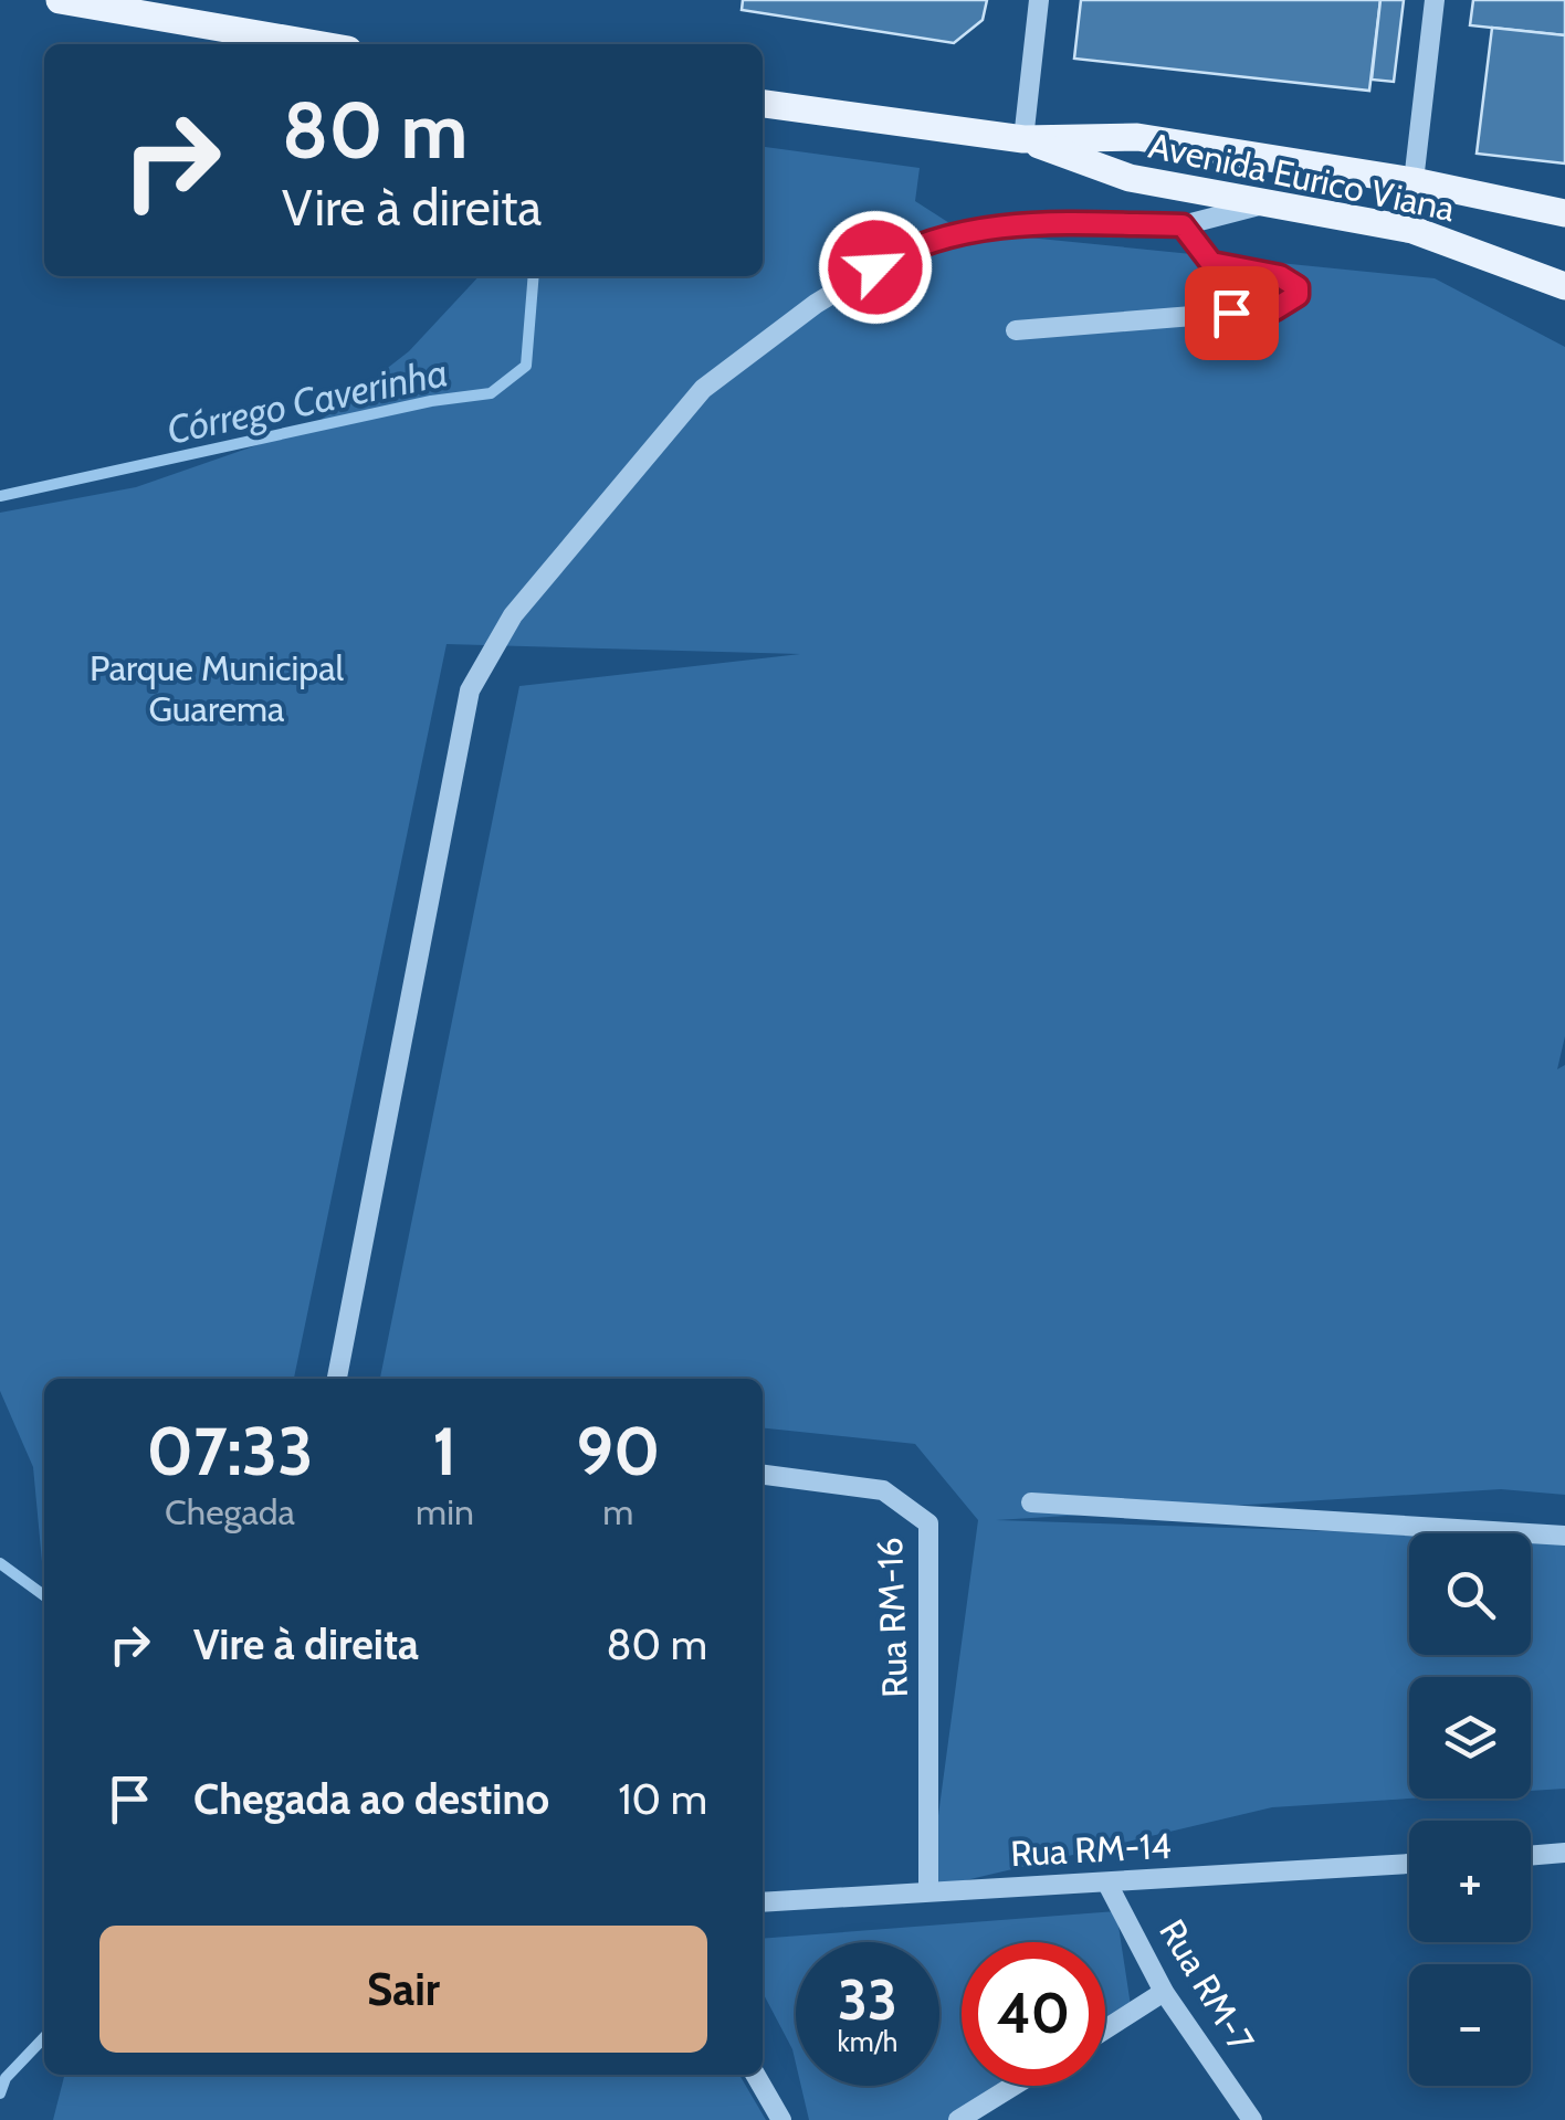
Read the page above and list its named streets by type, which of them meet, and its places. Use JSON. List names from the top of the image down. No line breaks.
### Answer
{"streets":{"main road":["Avenida Eurico Viana"],"street":["Rua RM-16","Rua RM-14","Rua RM-7"]},"crossings":[["Rua RM-16","Rua RM-14"],["Rua RM-14","Rua RM-7"]],"water":["Córrego Caverinha"],"parks":["Parque Municipal Guarema"],"page":{"turn":["80 m","Vire à direita"],"eta":["07:33","Chegada","1","min","90","m"],"map_buttons":["+","−"],"list":[{"name":"Vire à direita","value":"80 m"},{"name":"Chegada ao destino","value":"10 m"}],"buttons":"Sair","speed":"33 km/h","limit":"40"}}
